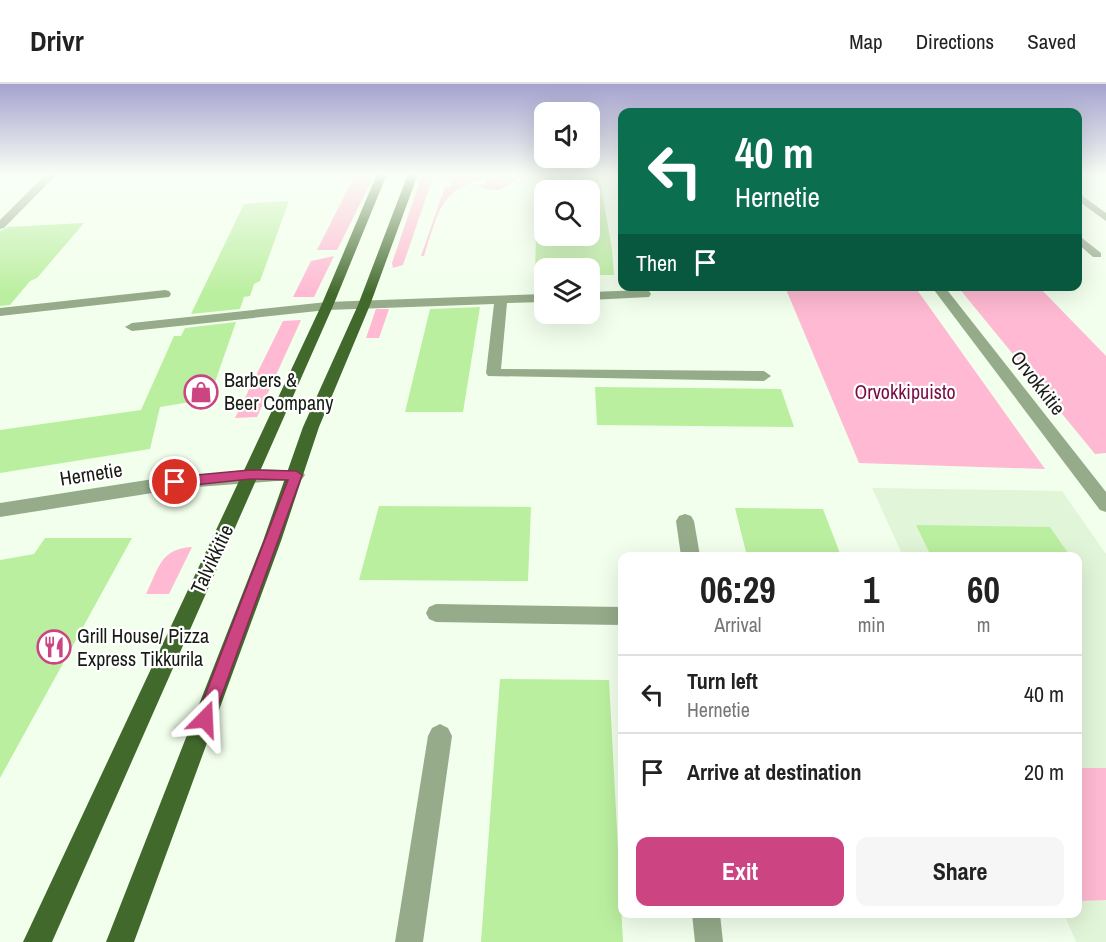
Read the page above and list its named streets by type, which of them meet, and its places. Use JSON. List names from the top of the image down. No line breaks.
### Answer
{"streets":{"main road":["Talvikkitie"],"street":["Orvokkitie","Hernetie"]},"crossings":[["Hernetie","Talvikkitie"]],"parks":["Orvokkipuisto"],"places":{"shop":["Barbers & Beer Company"],"restaurant":["Grill House/ Pizza Express Tikkurila"]},"page":{"header":"Drivr","nav":["Map","Directions","Saved"],"turn":["40 m","Hernetie"],"then":"Then","eta":["06:29","Arrival","1","min","60","m"],"list":[{"name":"Turn left","note":"Hernetie","value":"40 m"},{"name":"Arrive at destination","value":"20 m"}],"buttons":["Exit","Share"]}}
